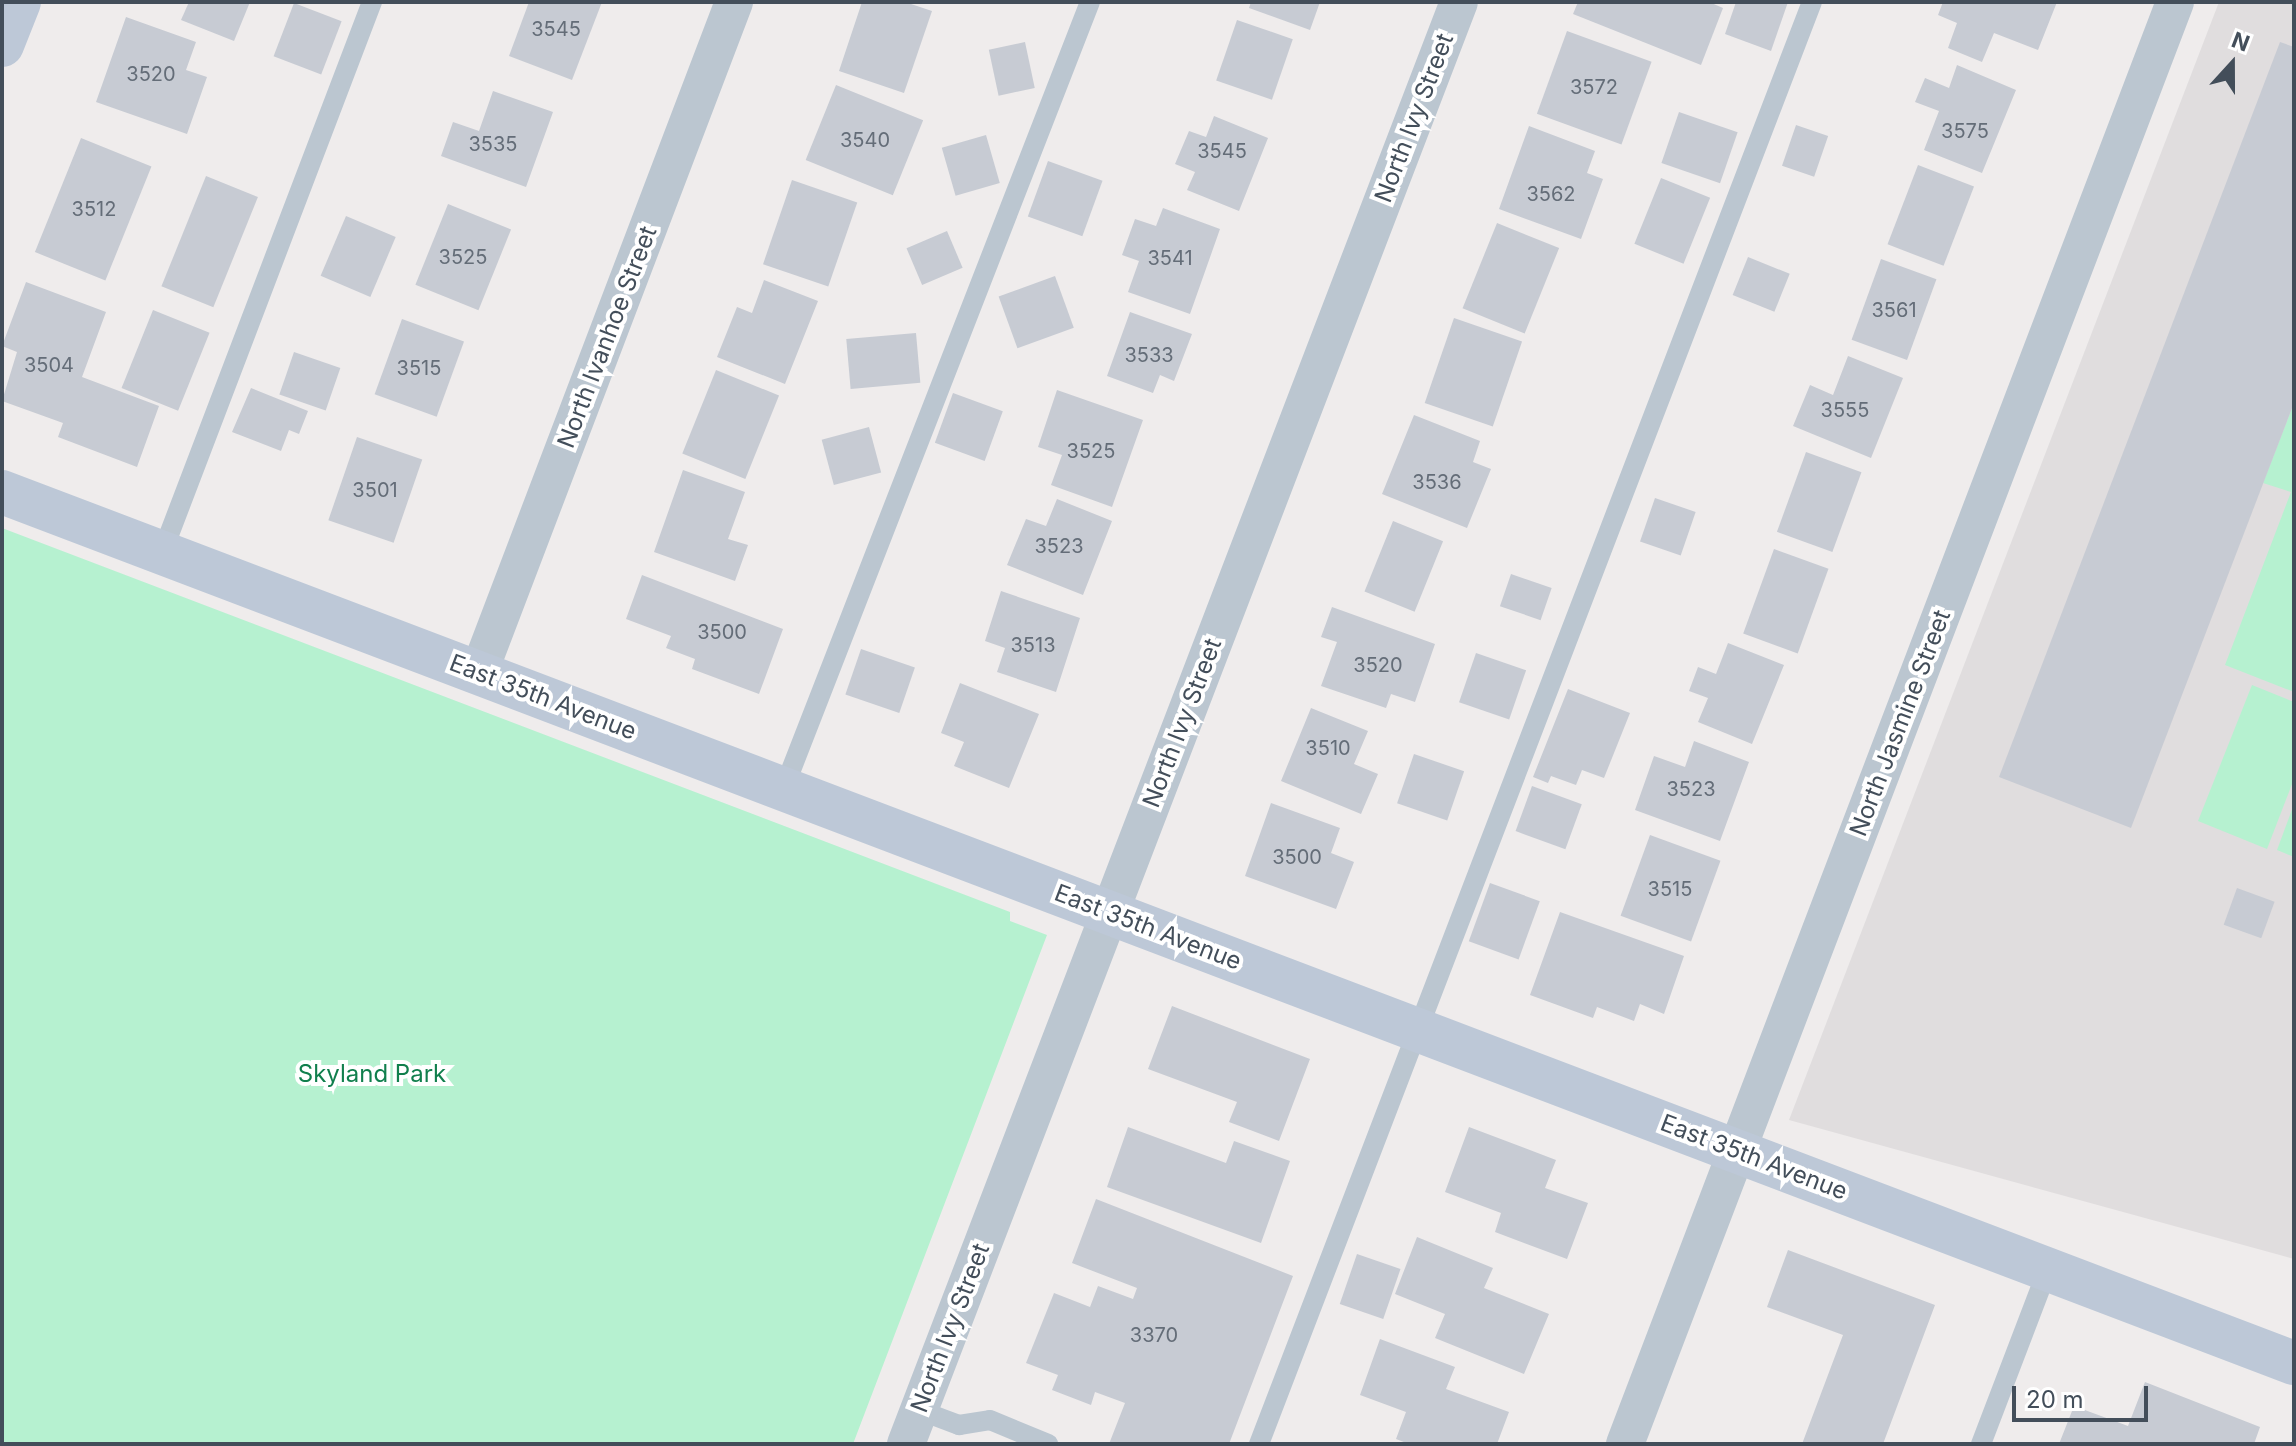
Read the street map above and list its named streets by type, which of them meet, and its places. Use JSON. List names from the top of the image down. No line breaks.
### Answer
{"streets":{"street":["North Ivy Street","North Ivanhoe Street","East 35th Avenue","North Jasmine Street"]},"crossings":[["North Ivy Street","East 35th Avenue"],["North Ivanhoe Street","East 35th Avenue"],["East 35th Avenue","North Jasmine Street"]],"parks":["Skyland Park"],"house_numbers":["3545","3520","3572","3575","3540","3535","3545","3562","3512","3525","3541","3561","3533","3504","3515","3555","3525","3536","3501","3523","3500","3513","3520","3510","3523","3500","3515","3370"],"scale_bar":"20 m","north":"top"}
